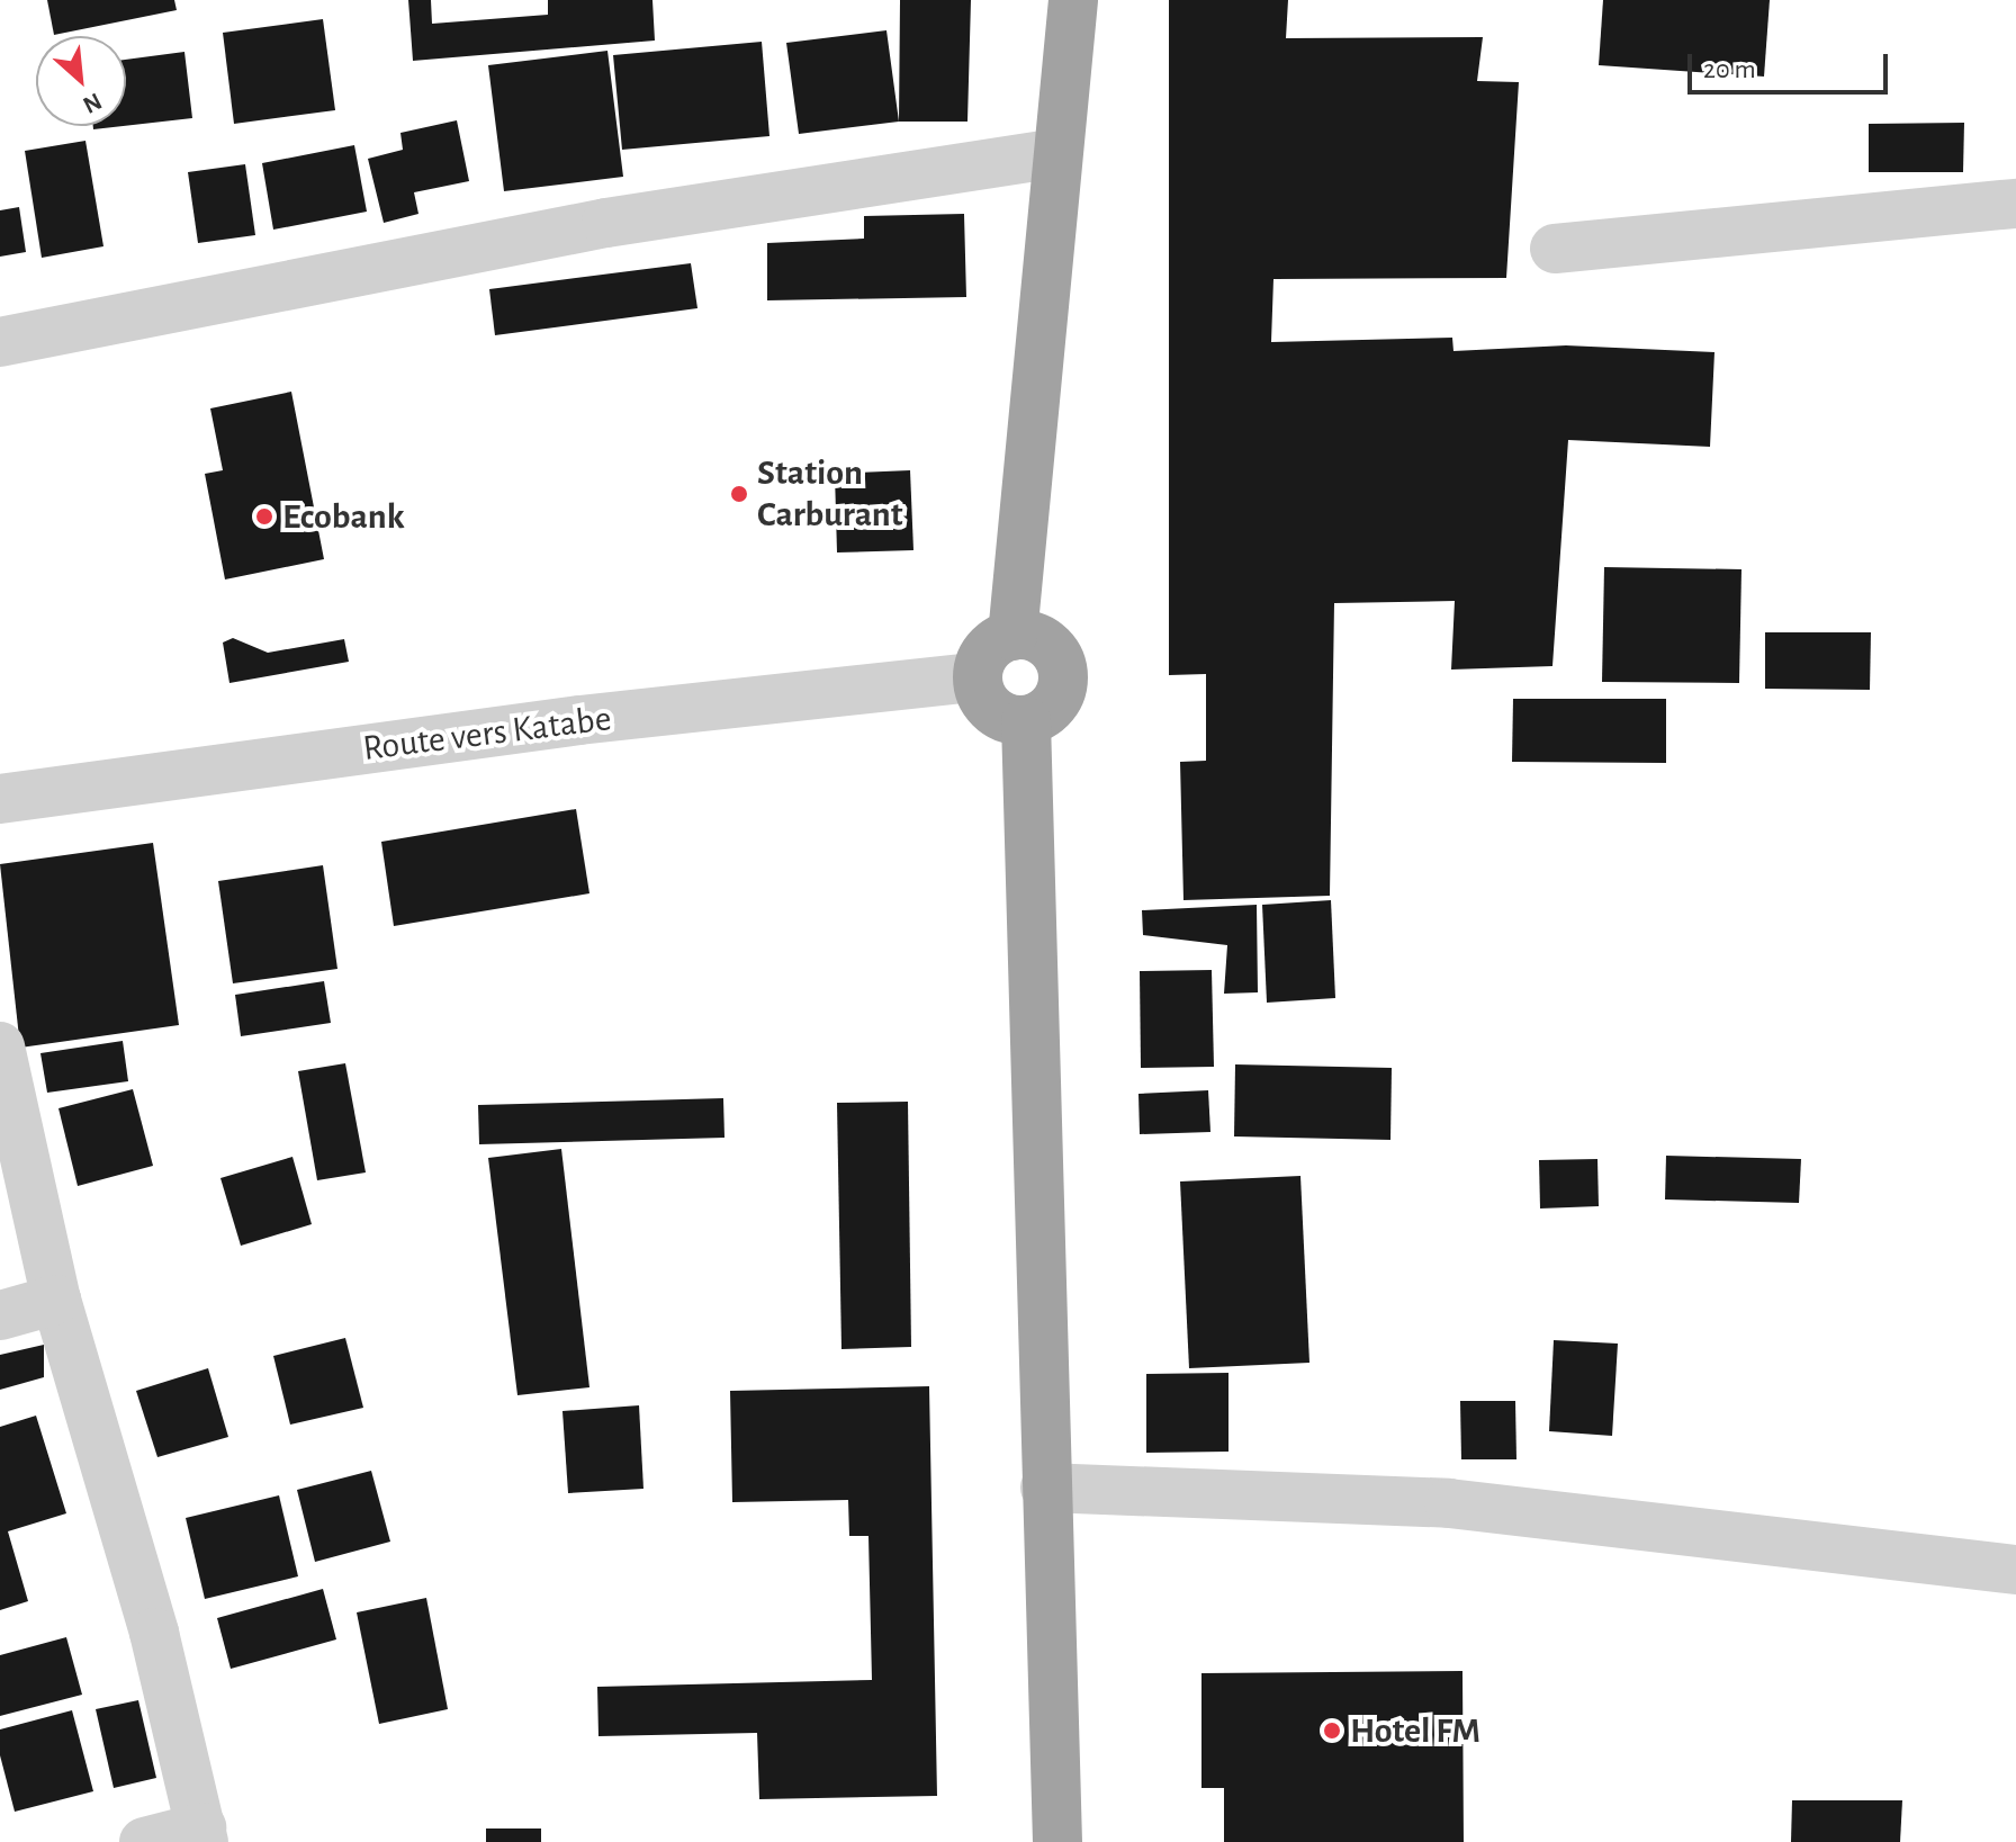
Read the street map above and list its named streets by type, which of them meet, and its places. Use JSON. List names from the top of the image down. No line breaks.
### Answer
{"streets":{"street":["Route vers Katabe"]},"places":["Station Carburant","Ecobank","Hotel FM"],"scale_bar":"20 m","north":"bottom right"}
